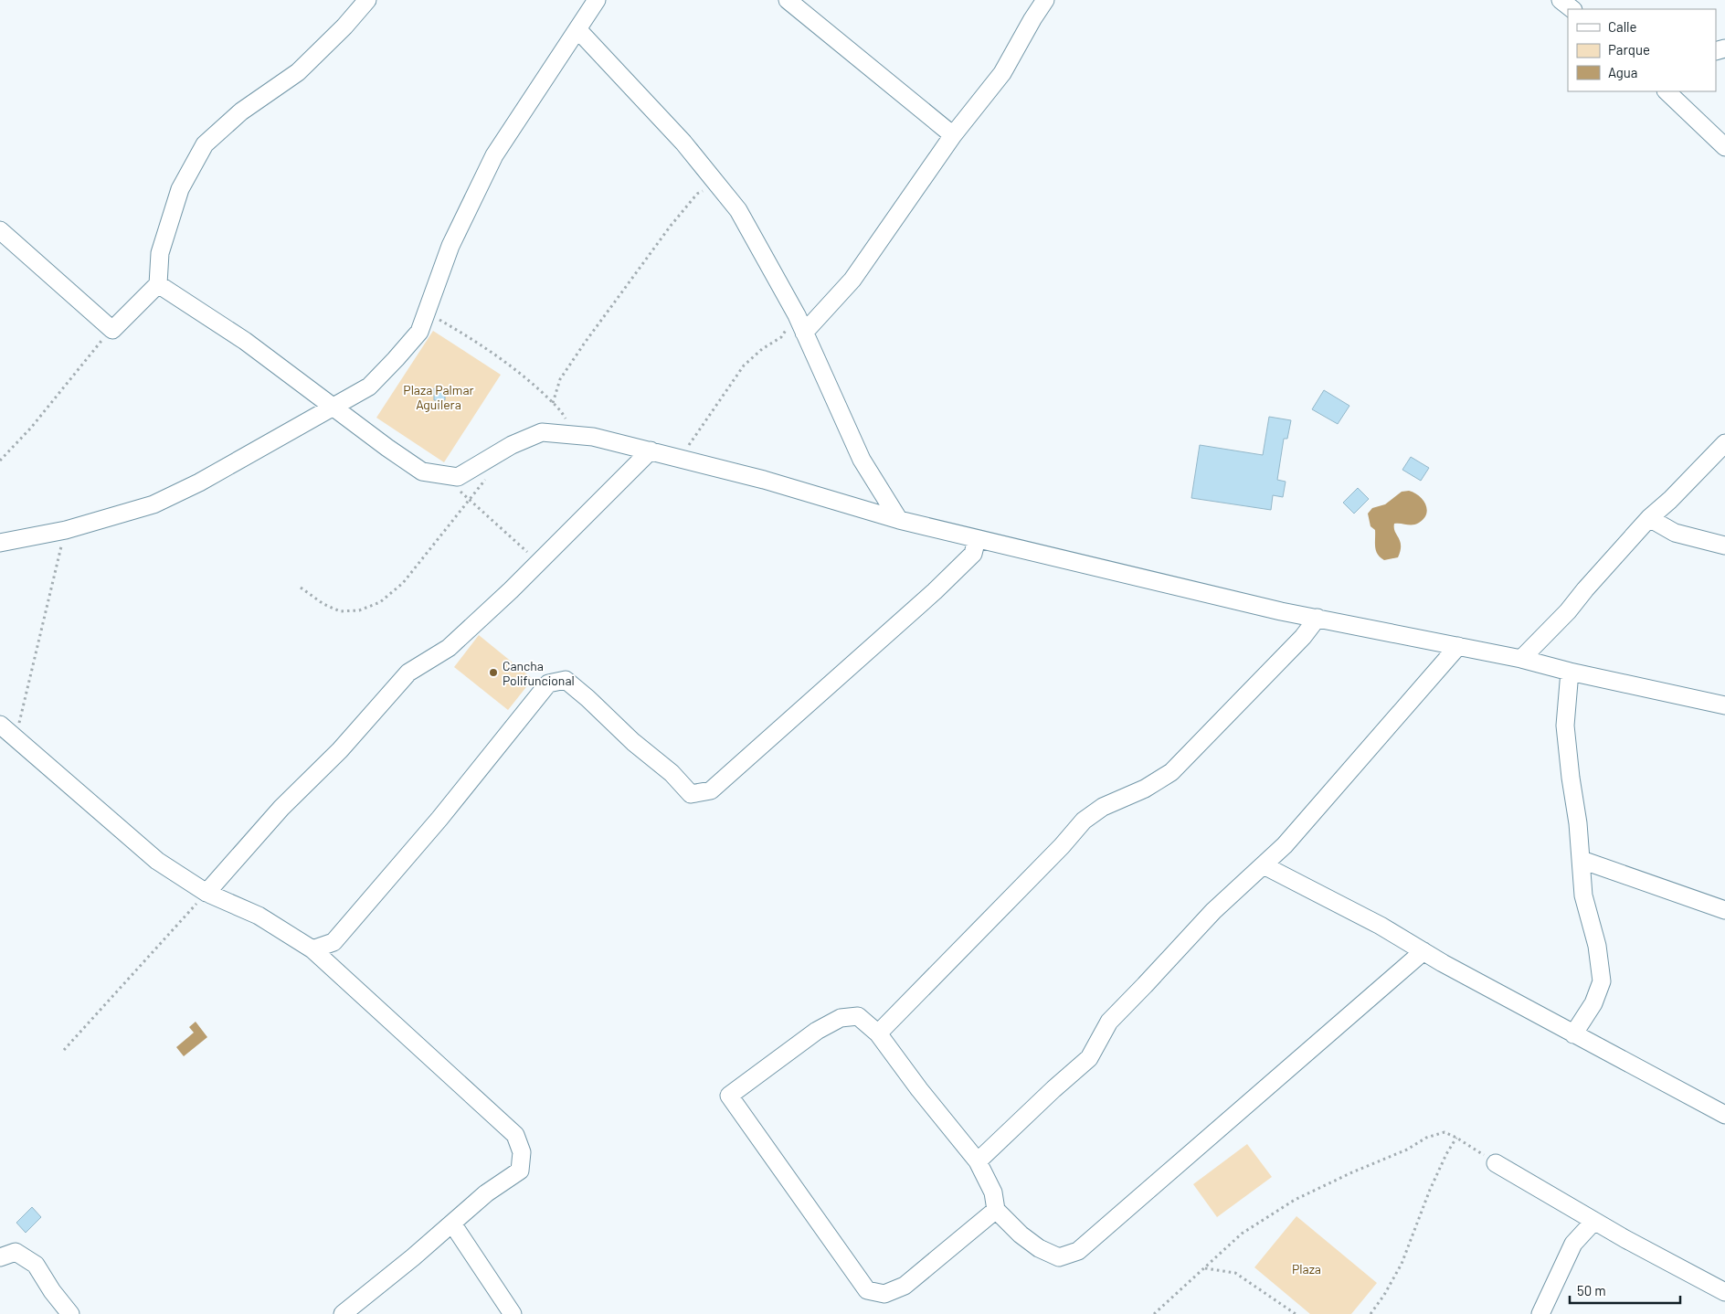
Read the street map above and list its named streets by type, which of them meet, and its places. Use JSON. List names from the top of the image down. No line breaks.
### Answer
{"parks":["Plaza Palmar Aguilera","Plaza"],"places":["Cancha Polifuncional"],"legend":["Calle","Parque","Agua"],"scale_bar":"50 m"}
